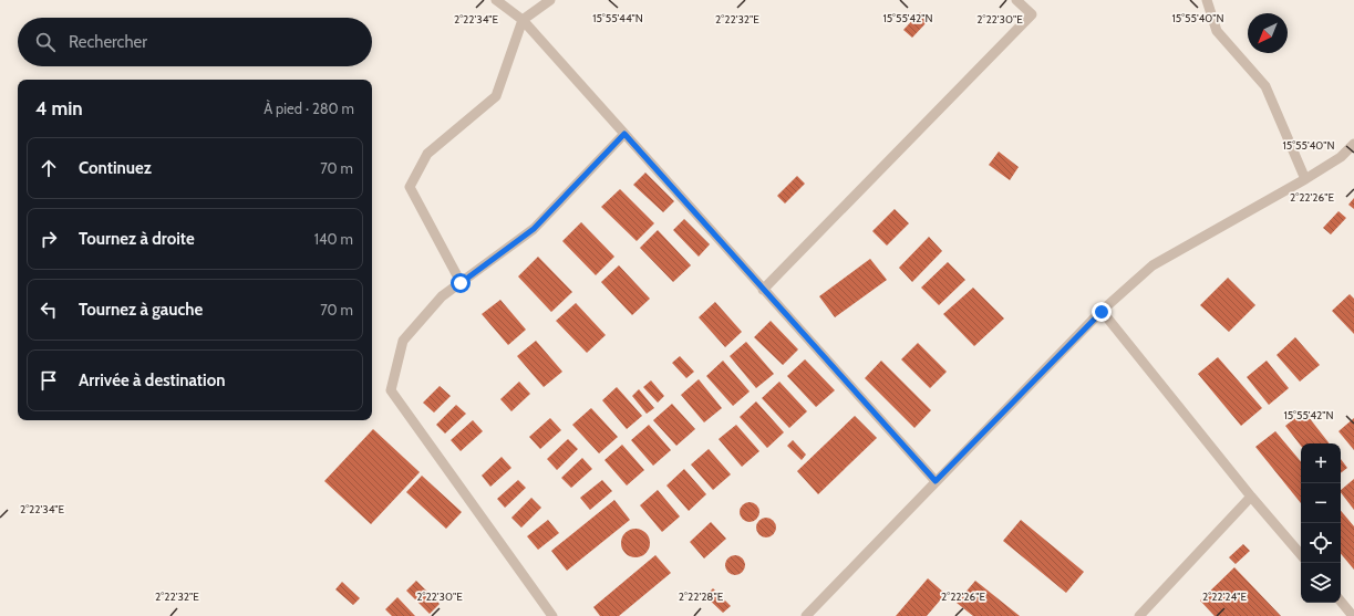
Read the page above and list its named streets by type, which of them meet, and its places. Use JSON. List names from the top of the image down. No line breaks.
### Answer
{"north":"bottom left","page":{"search":"Rechercher","heading":["4 min","À pied · 280 m"],"list":[["Continuez","70 m"],["Tournez à droite","140 m"],["Tournez à gauche","70 m"],"Arrivée à destination"],"map_buttons":["+","−"]},"coordinates":["15°55'44\"N","15°55'42\"N","15°55'40\"N","2°22'32\"E","2°22'34\"E","2°22'30\"E","2°22'26\"E","2°22'28\"E","2°22'24\"E"]}
